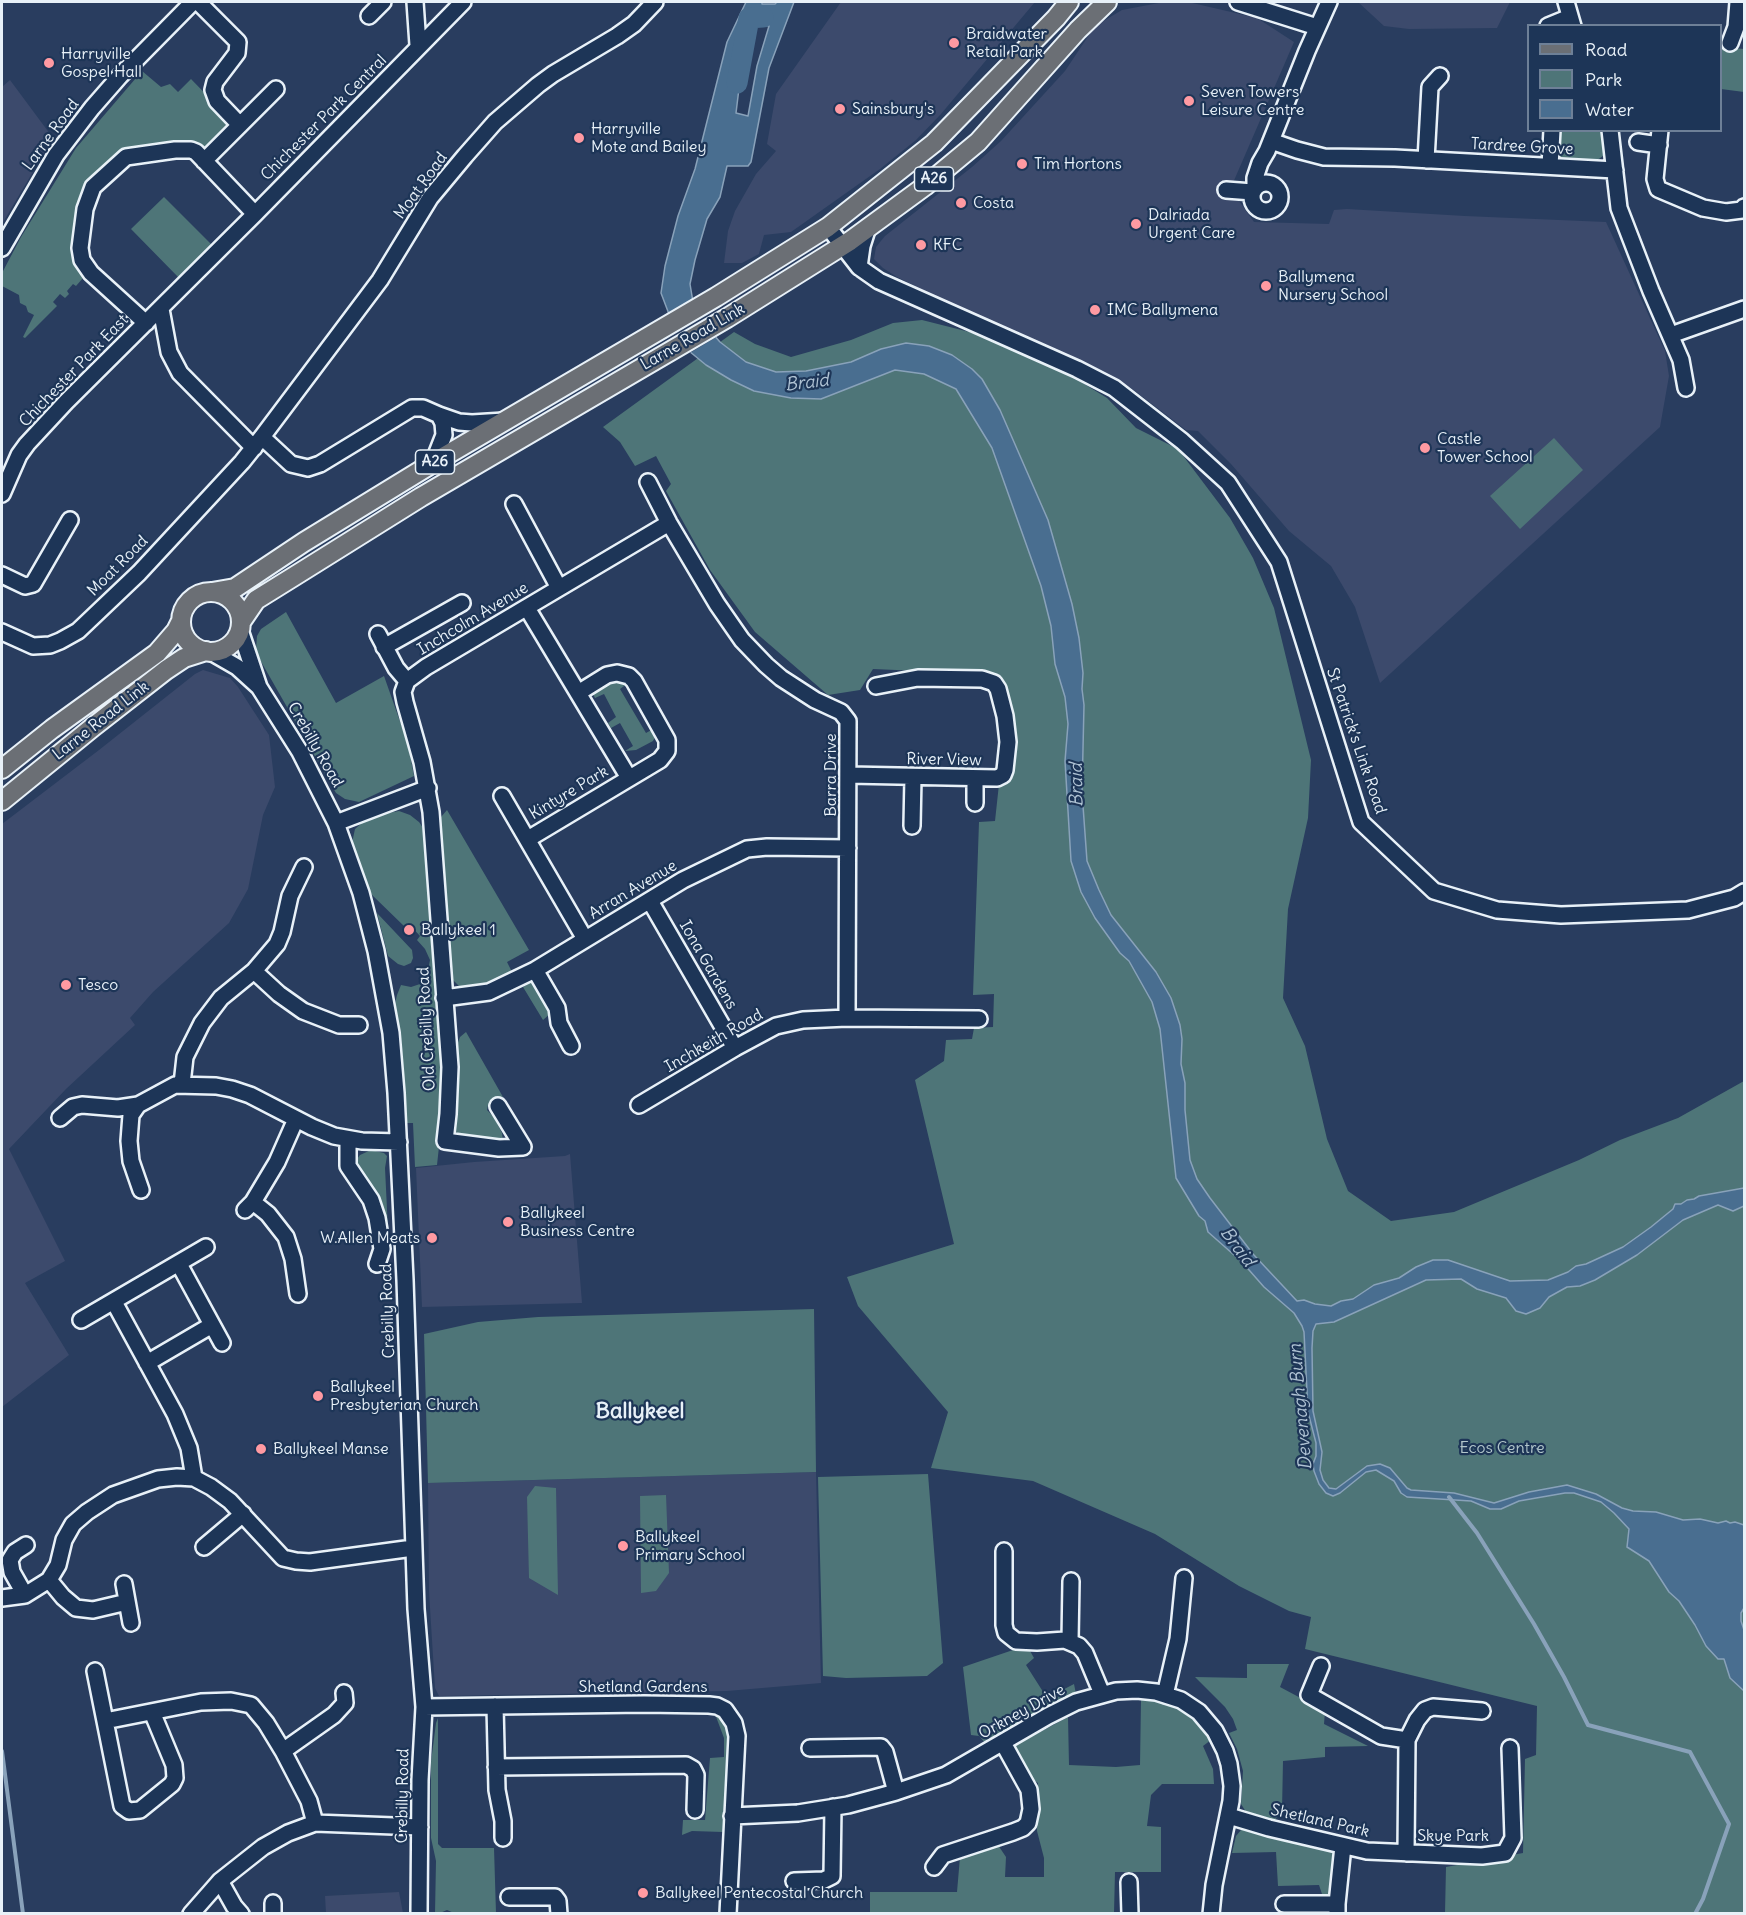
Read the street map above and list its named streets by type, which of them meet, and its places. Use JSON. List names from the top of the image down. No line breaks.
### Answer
{"streets":{"main road":["A26","Larne Road Link"],"street":["Chichester Park Central","Larne Road","Tardree Grove","Moat Road","Chichester Park East","Inchcolm Avenue","St Patrick’s Link Road","Crebilly Road","River View","Barra Drive","Kintyre Park","Arran Avenue","Iona Gardens","Old Crebilly Road","Inchkeith Road","Shetland Gardens","Orkney Drive","Shetland Park","Skye Park"]},"crossings":[["Chichester Park Central","Chichester Park East"],["A26","Larne Road Link"],["A26","Crebilly Road"],["Larne Road Link","St Patrick’s Link Road"],["Larne Road Link","Crebilly Road"],["Inchcolm Avenue","Barra Drive"],["Inchcolm Avenue","Kintyre Park"],["Crebilly Road","Shetland Gardens"],["River View","Barra Drive"],["Barra Drive","Arran Avenue"],["Barra Drive","Inchkeith Road"],["Kintyre Park","Arran Avenue"],["Arran Avenue","Iona Gardens"],["Arran Avenue","Old Crebilly Road"],["Iona Gardens","Inchkeith Road"],["Shetland Gardens","Orkney Drive"],["Orkney Drive","Shetland Park"],["Shetland Park","Skye Park"]],"districts":["Ballykeel"],"water":["Braid","Devenagh Burn"],"parks":["Ecos Centre"],"places":["Braidwater Retail Park","Harryville Gospel Hall","Seven Towers Leisure Centre","Sainsbury's","Harryville Mote and Bailey","Tim Hortons","Costa","Dalriada Urgent Care","KFC","Ballymena Nursery School","IMC Ballymena","Castle Tower School","Ballykeel 1","Tesco","Ballykeel Business Centre","W.Allen Meats","Ballykeel Presbyterian Church","Ballykeel Manse","Ballykeel Primary School","Ballykeel Pentecostal Church"],"legend":["Road","Park","Water"]}
